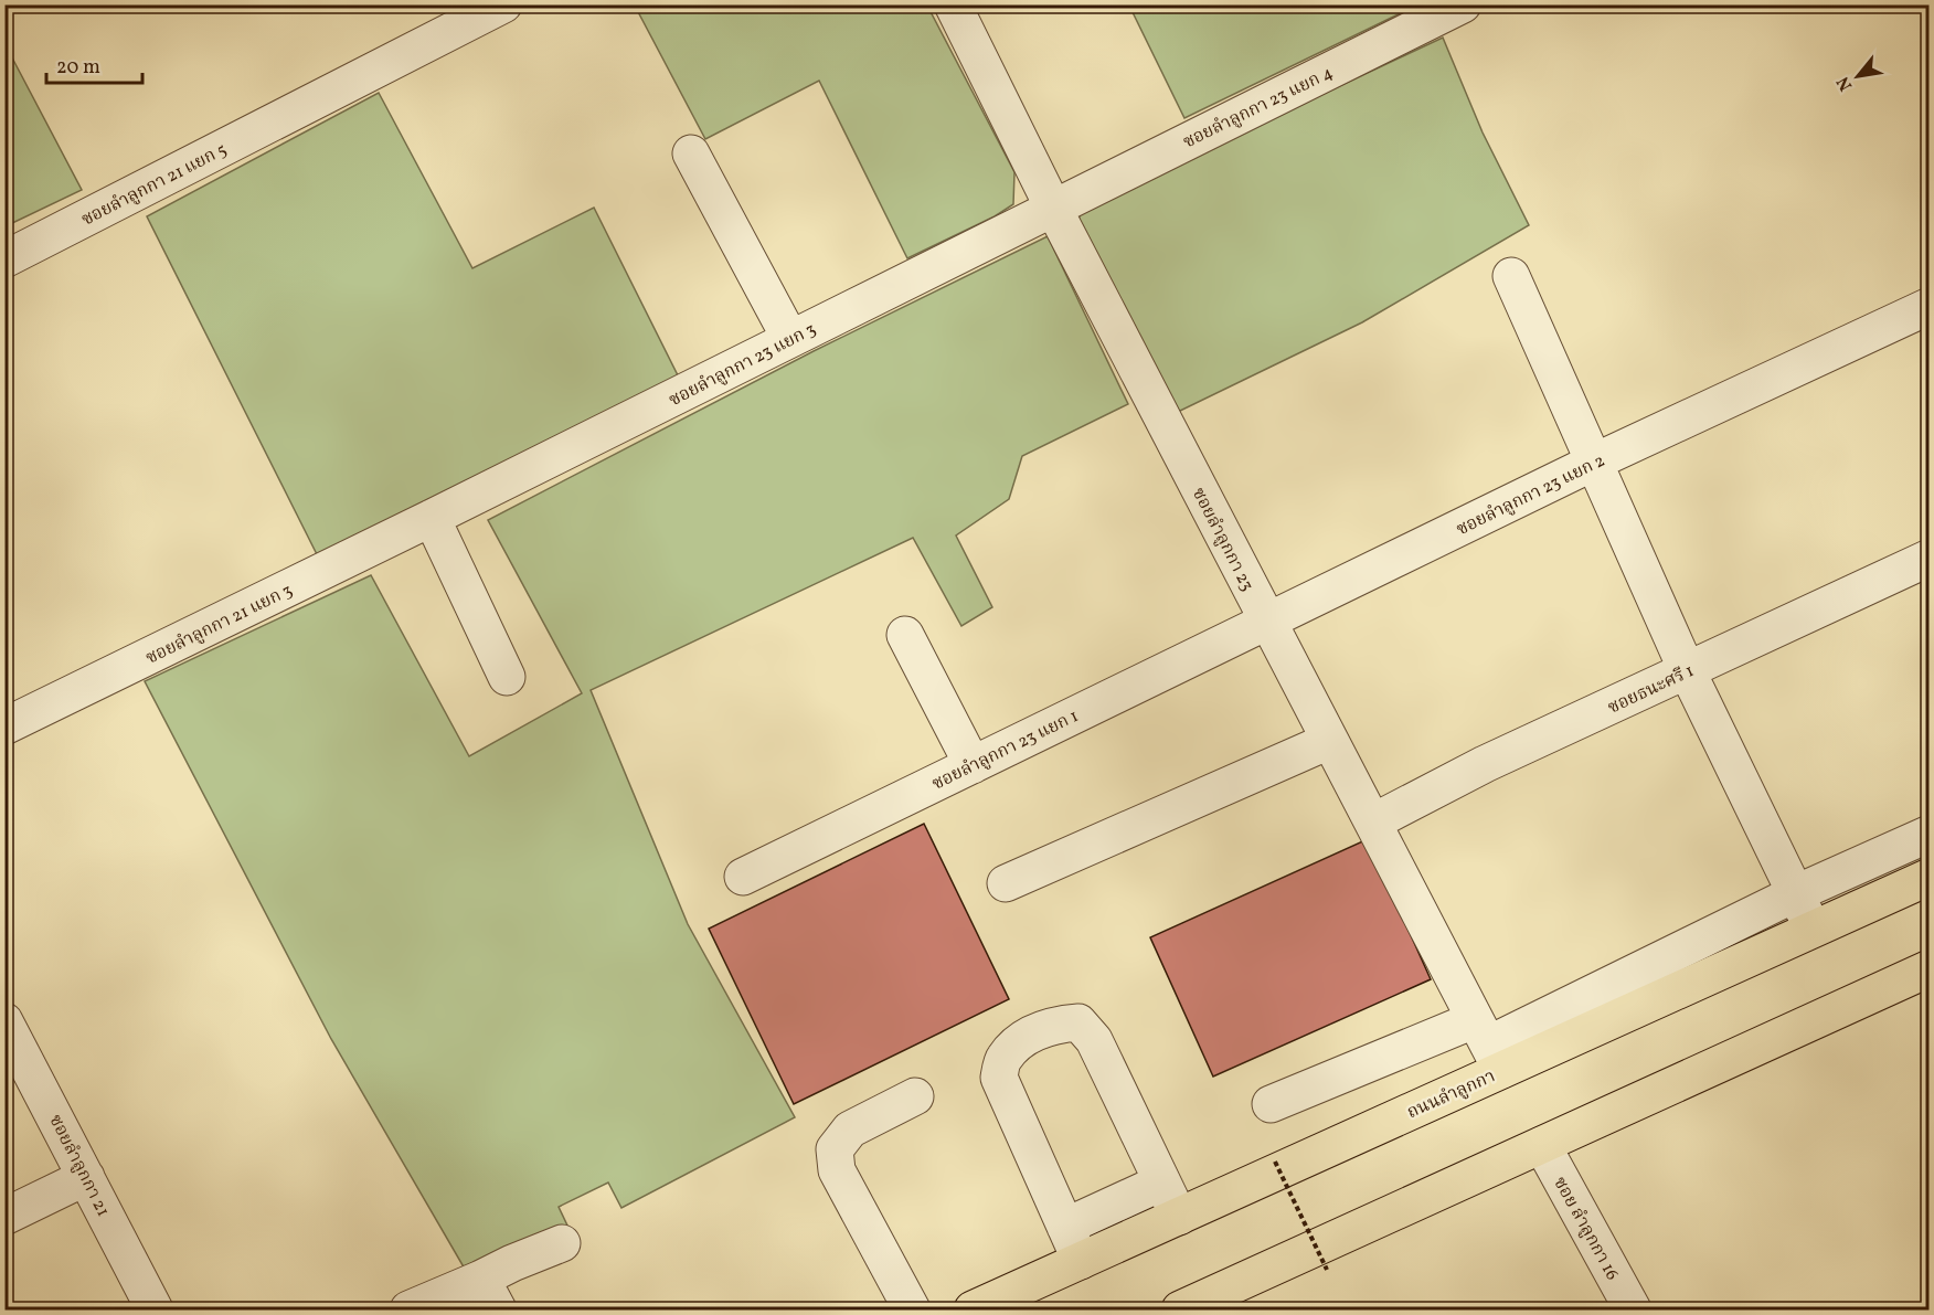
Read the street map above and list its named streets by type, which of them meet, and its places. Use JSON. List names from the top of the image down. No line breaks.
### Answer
{"streets":{"main road":["ถนนลำลูกกา"],"street":["ซอยลำลูกกา 23 แยก 4","ซอยลำลูกกา 21 แยก 5","ซอยลำลูกกา 23 แยก 3","ซอยลำลูกกา 23 แยก 2","ซอยลำลูกกา 23","ซอยลำลูกกา 21 แยก 3","ซอยธนะศรี 1","ซอยลำลูกกา 23 แยก 1","ซอยลำลูกกา 21","ซอย ลำลูกกา 16"]},"crossings":[["ซอยลำลูกกา 23 แยก 4","ซอยลำลูกกา 23 แยก 3"],["ซอยลำลูกกา 23 แยก 4","ซอยลำลูกกา 23"],["ซอยลำลูกกา 23 แยก 3","ซอยลำลูกกา 23"],["ซอยลำลูกกา 23 แยก 3","ซอยลำลูกกา 21 แยก 3"],["ซอยลำลูกกา 23 แยก 2","ซอยลำลูกกา 23"],["ซอยลำลูกกา 23 แยก 2","ซอยลำลูกกา 23 แยก 1"],["ซอยลำลูกกา 23","ซอยธนะศรี 1"],["ซอยลำลูกกา 23","ซอยลำลูกกา 23 แยก 1"],["ซอยลำลูกกา 23","ถนนลำลูกกา"]],"scale_bar":"20 m","north":"bottom left"}
